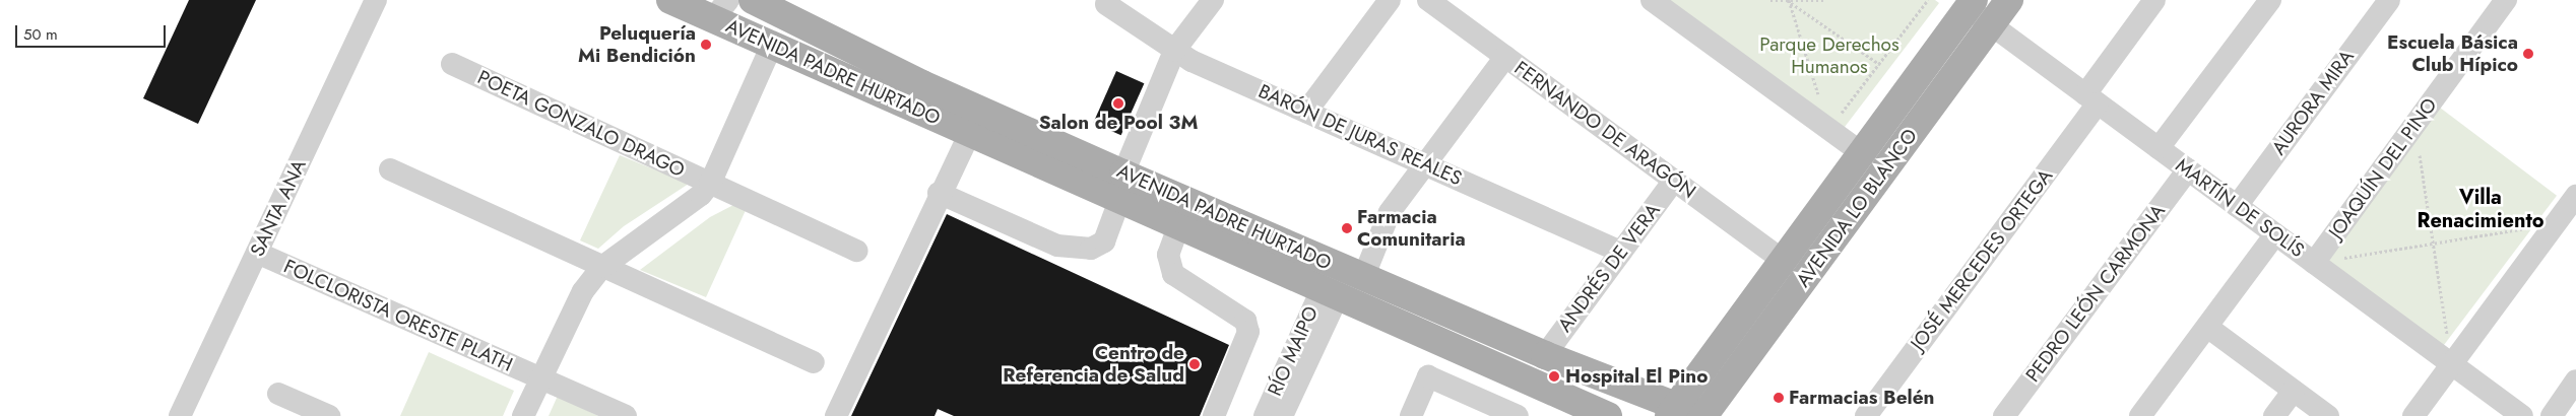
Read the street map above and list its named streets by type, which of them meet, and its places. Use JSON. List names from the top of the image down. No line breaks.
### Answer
{"streets":{"main road":["AVENIDA PADRE HURTADO","AVENIDA LO BLANCO"],"street":["AURORA MIRA","POETA GONZALO DRAGO","FERNANDO DE ARAGÓN","BARÓN DE JURAS REALES","JOAQUÍN DEL PINO","SANTA ANA","MARTÍN DE SOLÍS","JOSÉ MERCEDES ORTEGA","ANDRÉS DE VERA","PEDRO LEÓN CARMONA","FOLCLORISTA ORESTE PLATH","RÍO MAIPO"]},"crossings":[["AVENIDA PADRE HURTADO","AVENIDA LO BLANCO"],["AVENIDA PADRE HURTADO","ANDRÉS DE VERA"],["AVENIDA PADRE HURTADO","RÍO MAIPO"],["AURORA MIRA","MARTÍN DE SOLÍS"],["FERNANDO DE ARAGÓN","AVENIDA LO BLANCO"],["FERNANDO DE ARAGÓN","ANDRÉS DE VERA"],["BARÓN DE JURAS REALES","ANDRÉS DE VERA"],["JOAQUÍN DEL PINO","MARTÍN DE SOLÍS"],["SANTA ANA","FOLCLORISTA ORESTE PLATH"],["AVENIDA LO BLANCO","MARTÍN DE SOLÍS"],["MARTÍN DE SOLÍS","JOSÉ MERCEDES ORTEGA"],["MARTÍN DE SOLÍS","PEDRO LEÓN CARMONA"]],"districts":["Villa Renacimiento"],"parks":["Parque Derechos Humanos"],"places":["Peluquería Mi Bendición","Escuela Básica Club Hípico","Salon de Pool 3M","Farmacia Comunitaria","Centro de Referencia de Salud","Hospital El Pino","Farmacias Belén"],"scale_bar":"50 m"}
